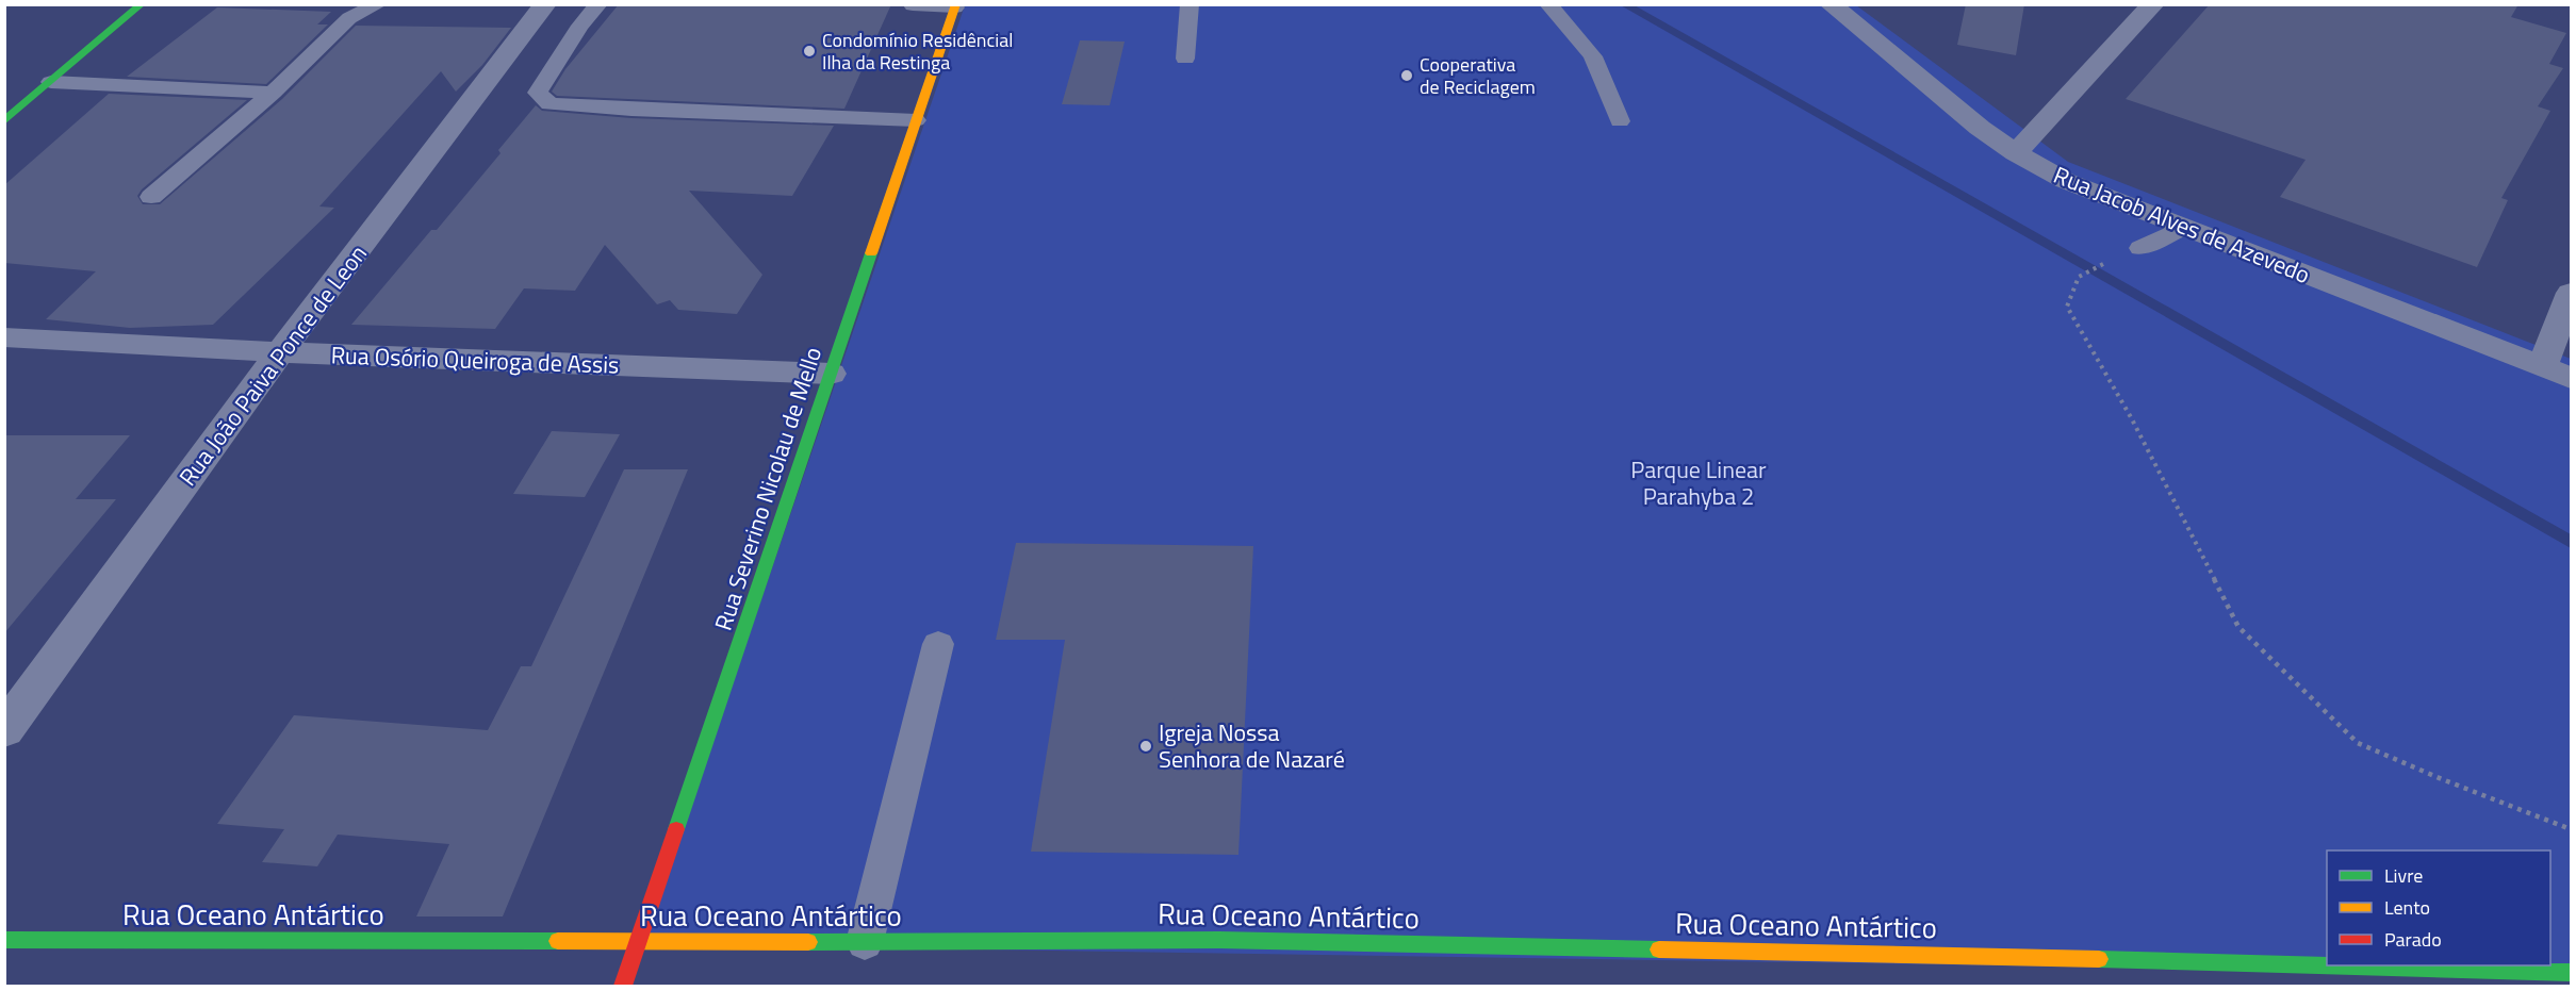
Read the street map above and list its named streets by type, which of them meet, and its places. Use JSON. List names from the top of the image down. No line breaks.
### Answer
{"streets":{"street":["Rua Jacob Alves de Azevedo","Rua Osório Queiroga de Assis","Rua João Paiva Ponce de Leon","Rua Severino Nicolau de Mello","Rua Oceano Antártico"]},"crossings":[["Rua Osório Queiroga de Assis","Rua João Paiva Ponce de Leon"],["Rua Osório Queiroga de Assis","Rua Severino Nicolau de Mello"],["Rua Severino Nicolau de Mello","Rua Oceano Antártico"]],"parks":["Parque Linear Parahyba 2"],"places":["Condomínio Residêncial Ilha da Restinga","Cooperativa de Reciclagem","Igreja Nossa Senhora de Nazaré"],"legend":["Livre","Lento","Parado"]}
